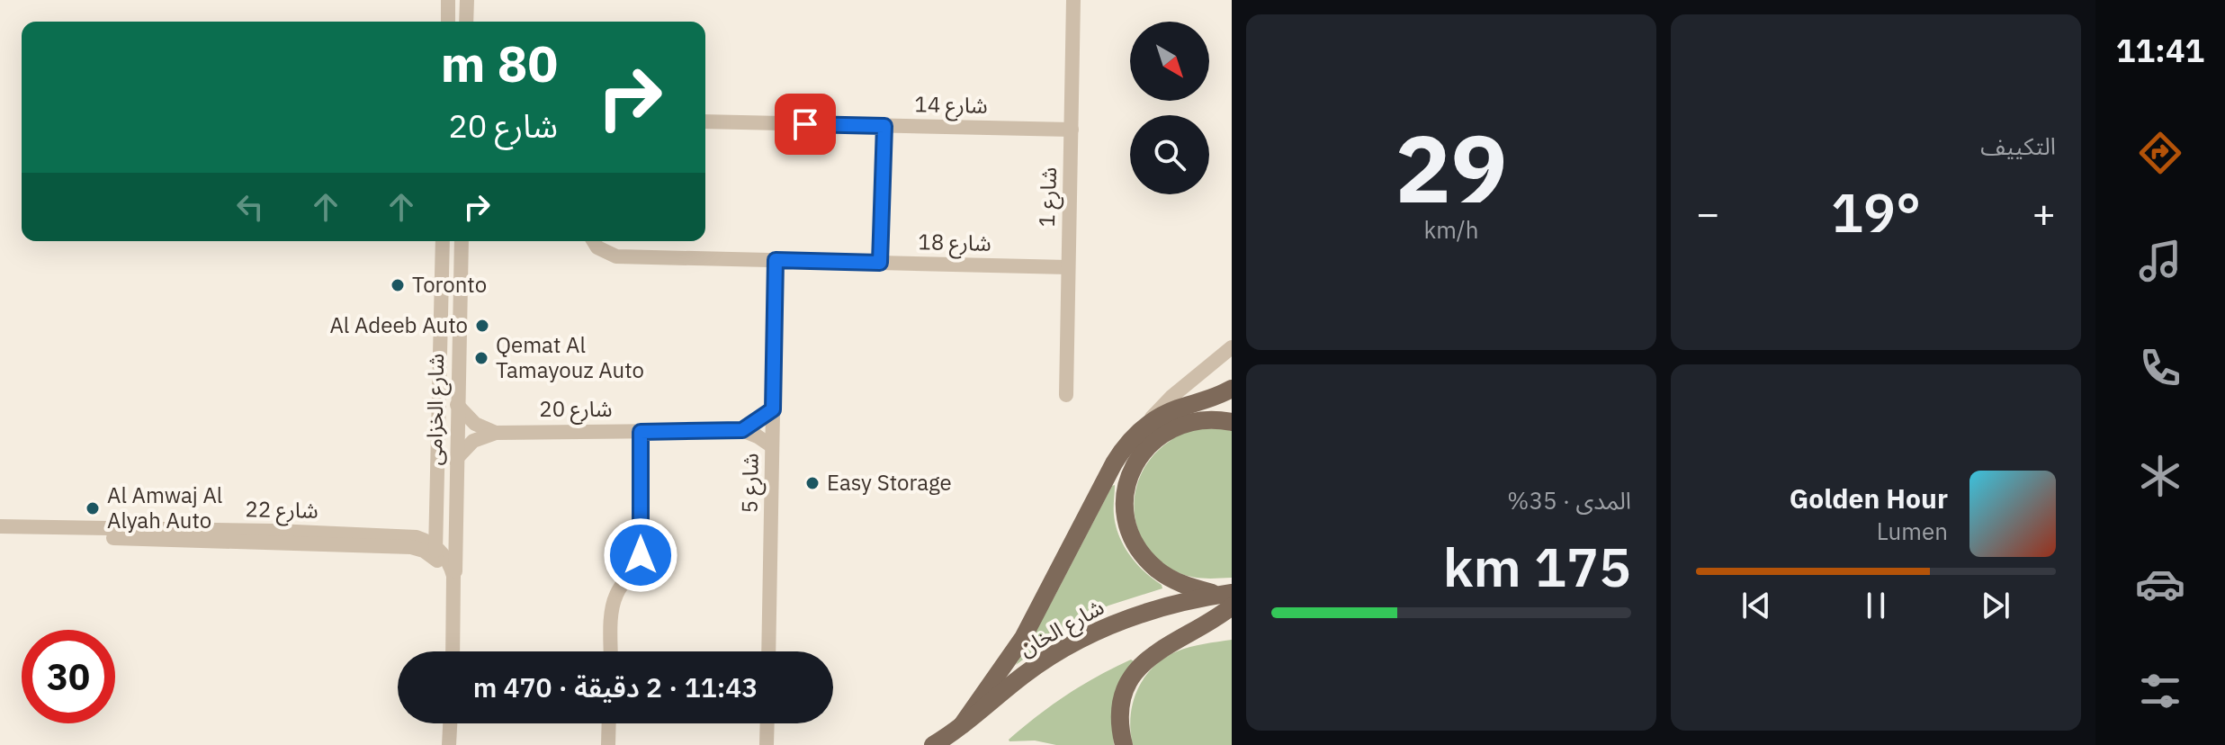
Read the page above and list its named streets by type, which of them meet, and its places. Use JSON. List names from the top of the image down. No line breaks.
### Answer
{"streets":{"main road":["شارع الخان"],"street":["شارع 14","شارع 1","شارع 18","شارع الخزامى","شارع 20","شارع 5","شارع 22"]},"crossings":[["شارع 14","شارع 1"],["شارع 1","شارع 18"],["شارع 18","شارع 5"],["شارع الخزامى","شارع 20"],["شارع الخزامى","شارع 22"],["شارع 20","شارع 5"]],"places":["Toronto","Al Adeeb Auto","Qemat Al Tamayouz Auto","Easy Storage","Al Amwaj Al Alyah Auto"],"north":"bottom right","page":{"tabs":"11:41","tile":["التكييف",["29","km/h"],["المدى · 35%","175 km"]],"turn":["80 m","شارع 20"],"heat":["−","19°","+"],"song":["Golden Hour","Lumen"],"limit":"30","trip":"11:43 · 2 دقيقة · 470 m"}}
